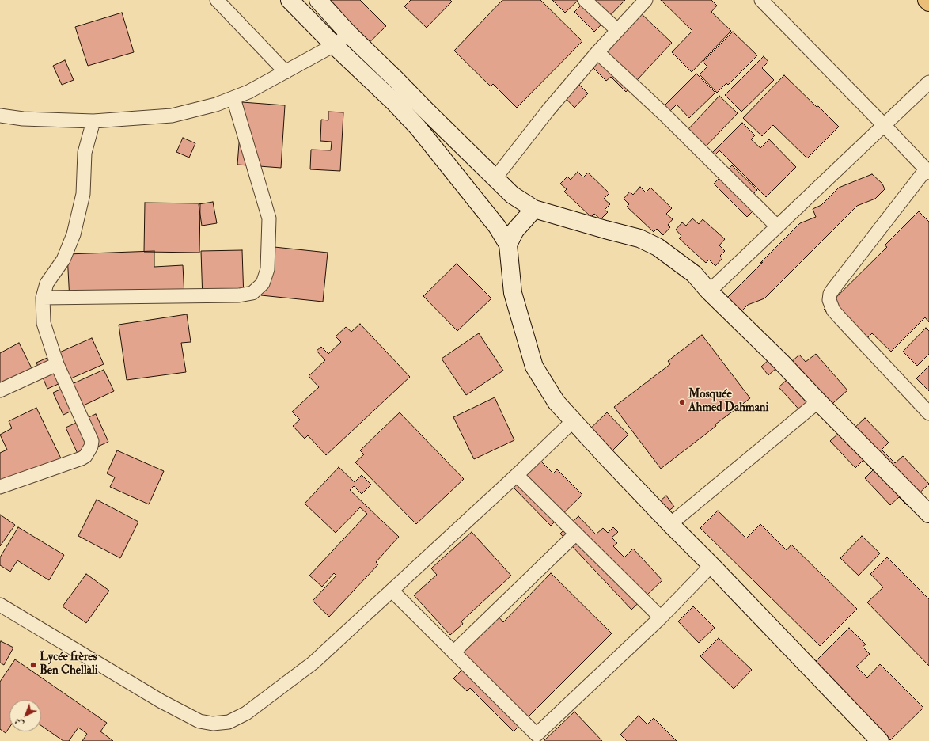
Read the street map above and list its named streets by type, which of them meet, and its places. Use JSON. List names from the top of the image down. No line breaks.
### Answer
{"places":["Mosquée Ahmed Dahmani","Lycée frères Ben Chellali"],"north":"bottom left"}
